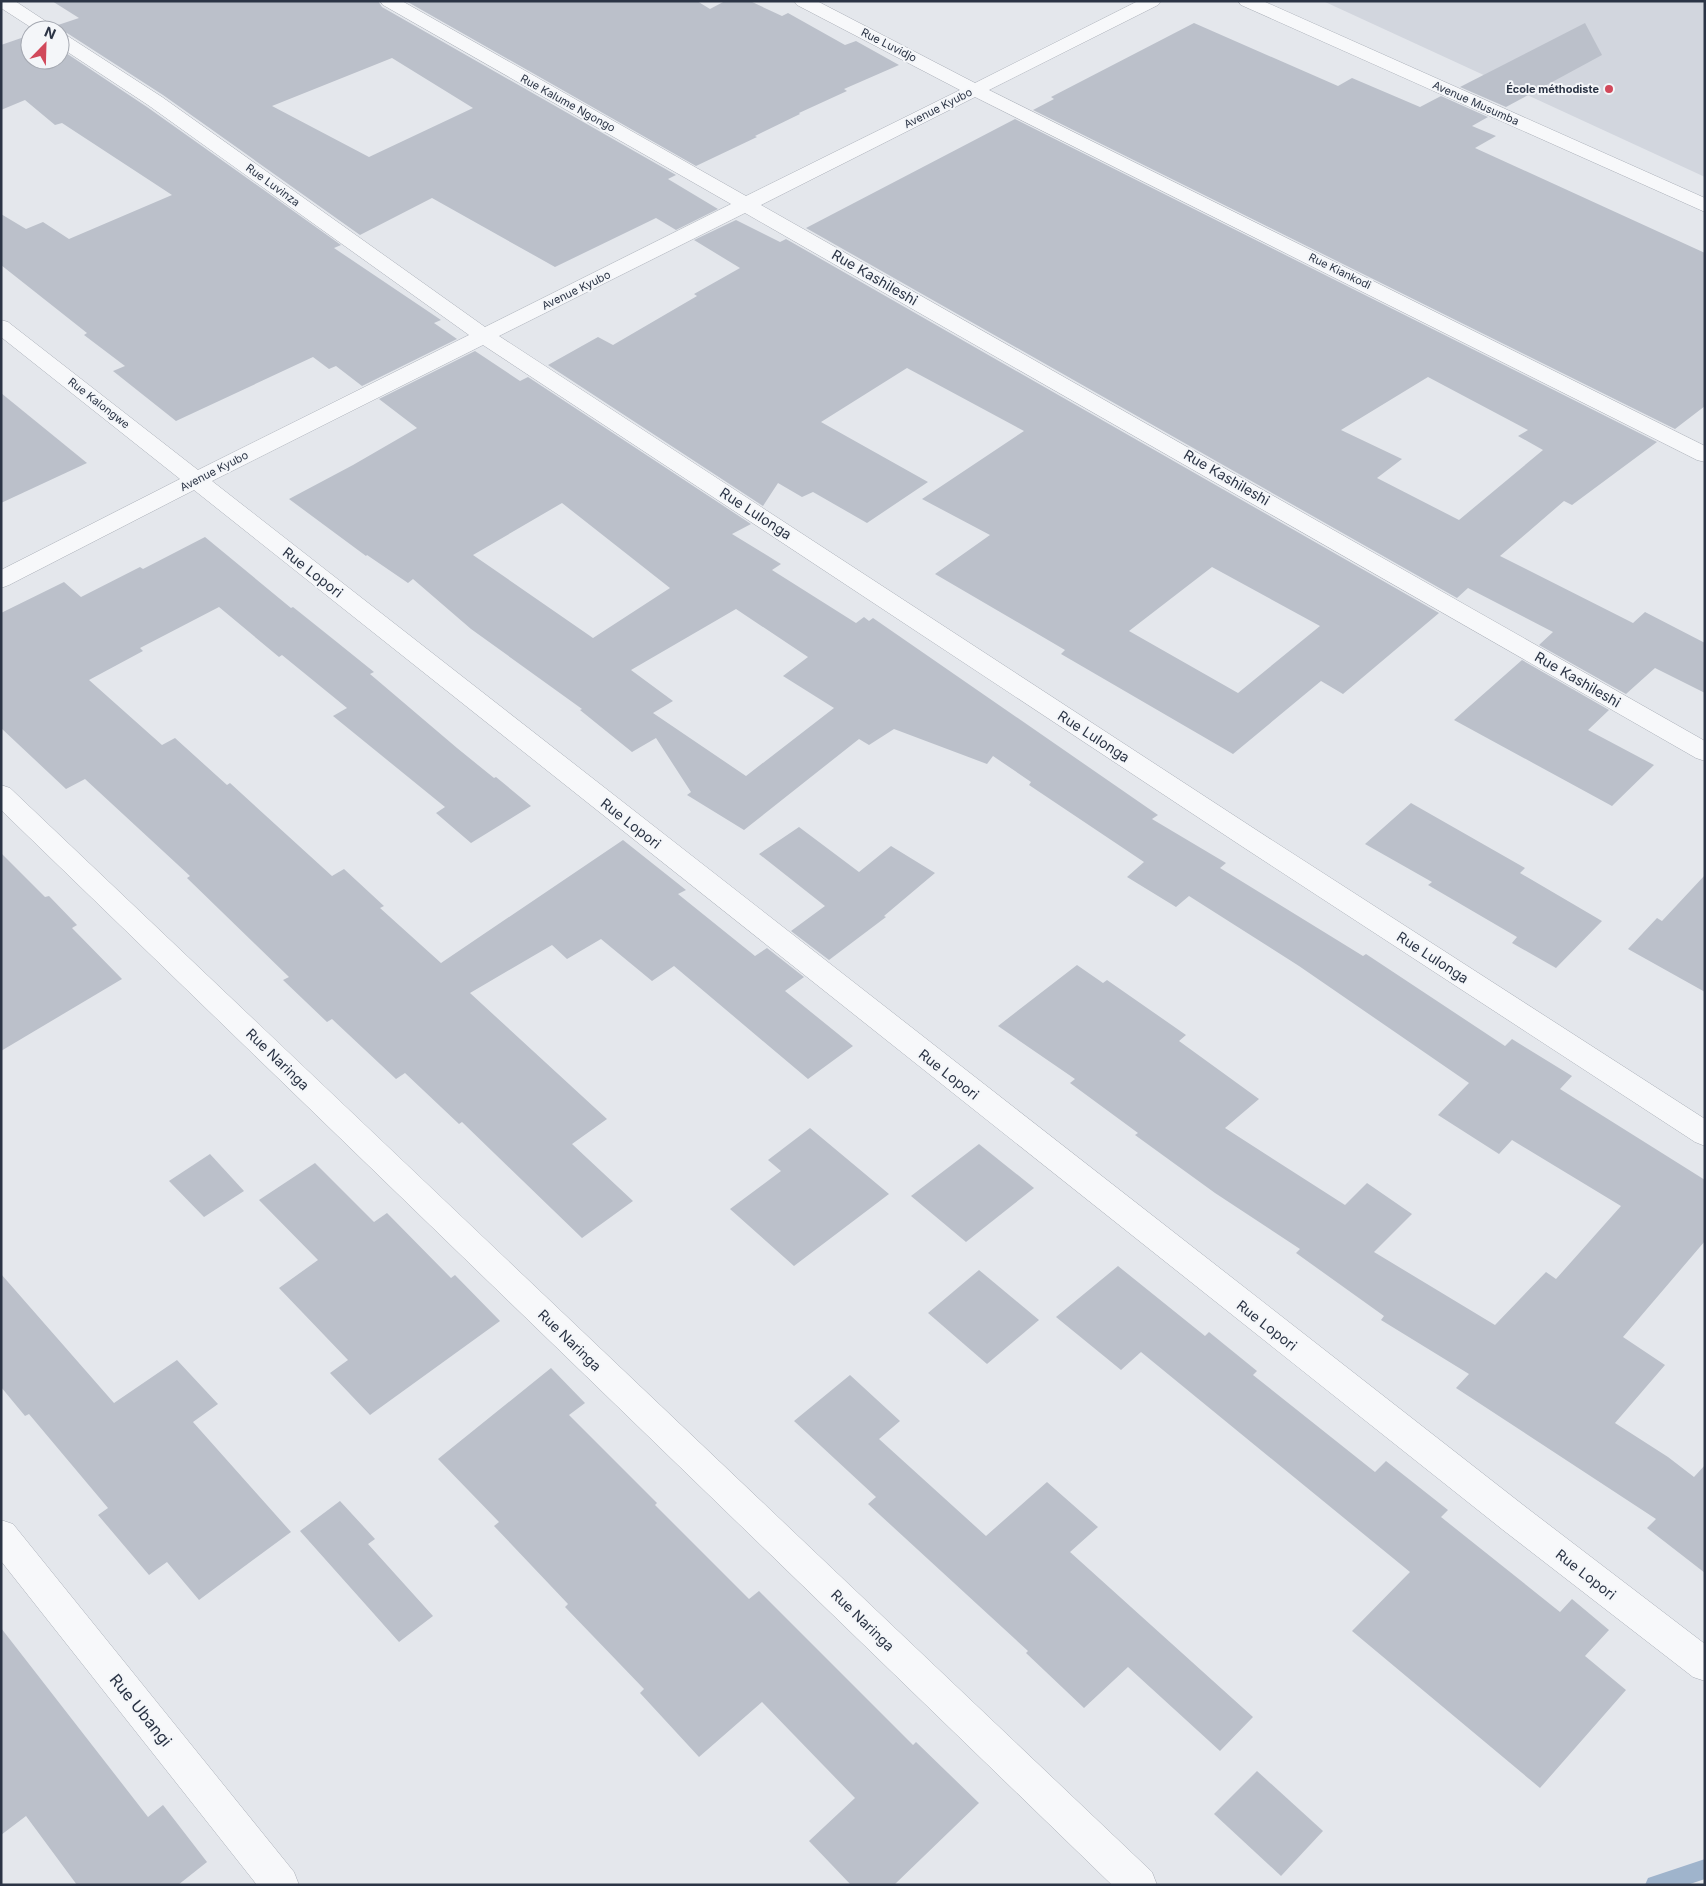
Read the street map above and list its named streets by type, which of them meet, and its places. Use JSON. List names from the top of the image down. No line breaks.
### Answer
{"streets":{"street":["Rue Luvidjo","Rue Kalume Ngongo","Avenue Musumba","Avenue Kyubo","Rue Luvinza","Rue Kiankodi","Rue Kashileshi","Rue Kalongwe","Rue Lulonga","Rue Lopori","Rue Naringa","Rue Ubangi"]},"crossings":[["Rue Luvidjo","Avenue Kyubo"],["Rue Luvidjo","Rue Kiankodi"],["Rue Kalume Ngongo","Avenue Kyubo"],["Rue Kalume Ngongo","Rue Kashileshi"],["Avenue Kyubo","Rue Luvinza"],["Avenue Kyubo","Rue Kiankodi"],["Avenue Kyubo","Rue Kashileshi"],["Avenue Kyubo","Rue Kalongwe"],["Avenue Kyubo","Rue Lulonga"],["Avenue Kyubo","Rue Lopori"],["Rue Luvinza","Rue Lulonga"],["Rue Kalongwe","Rue Lopori"]],"places":["École méthodiste"],"north":"top right"}
